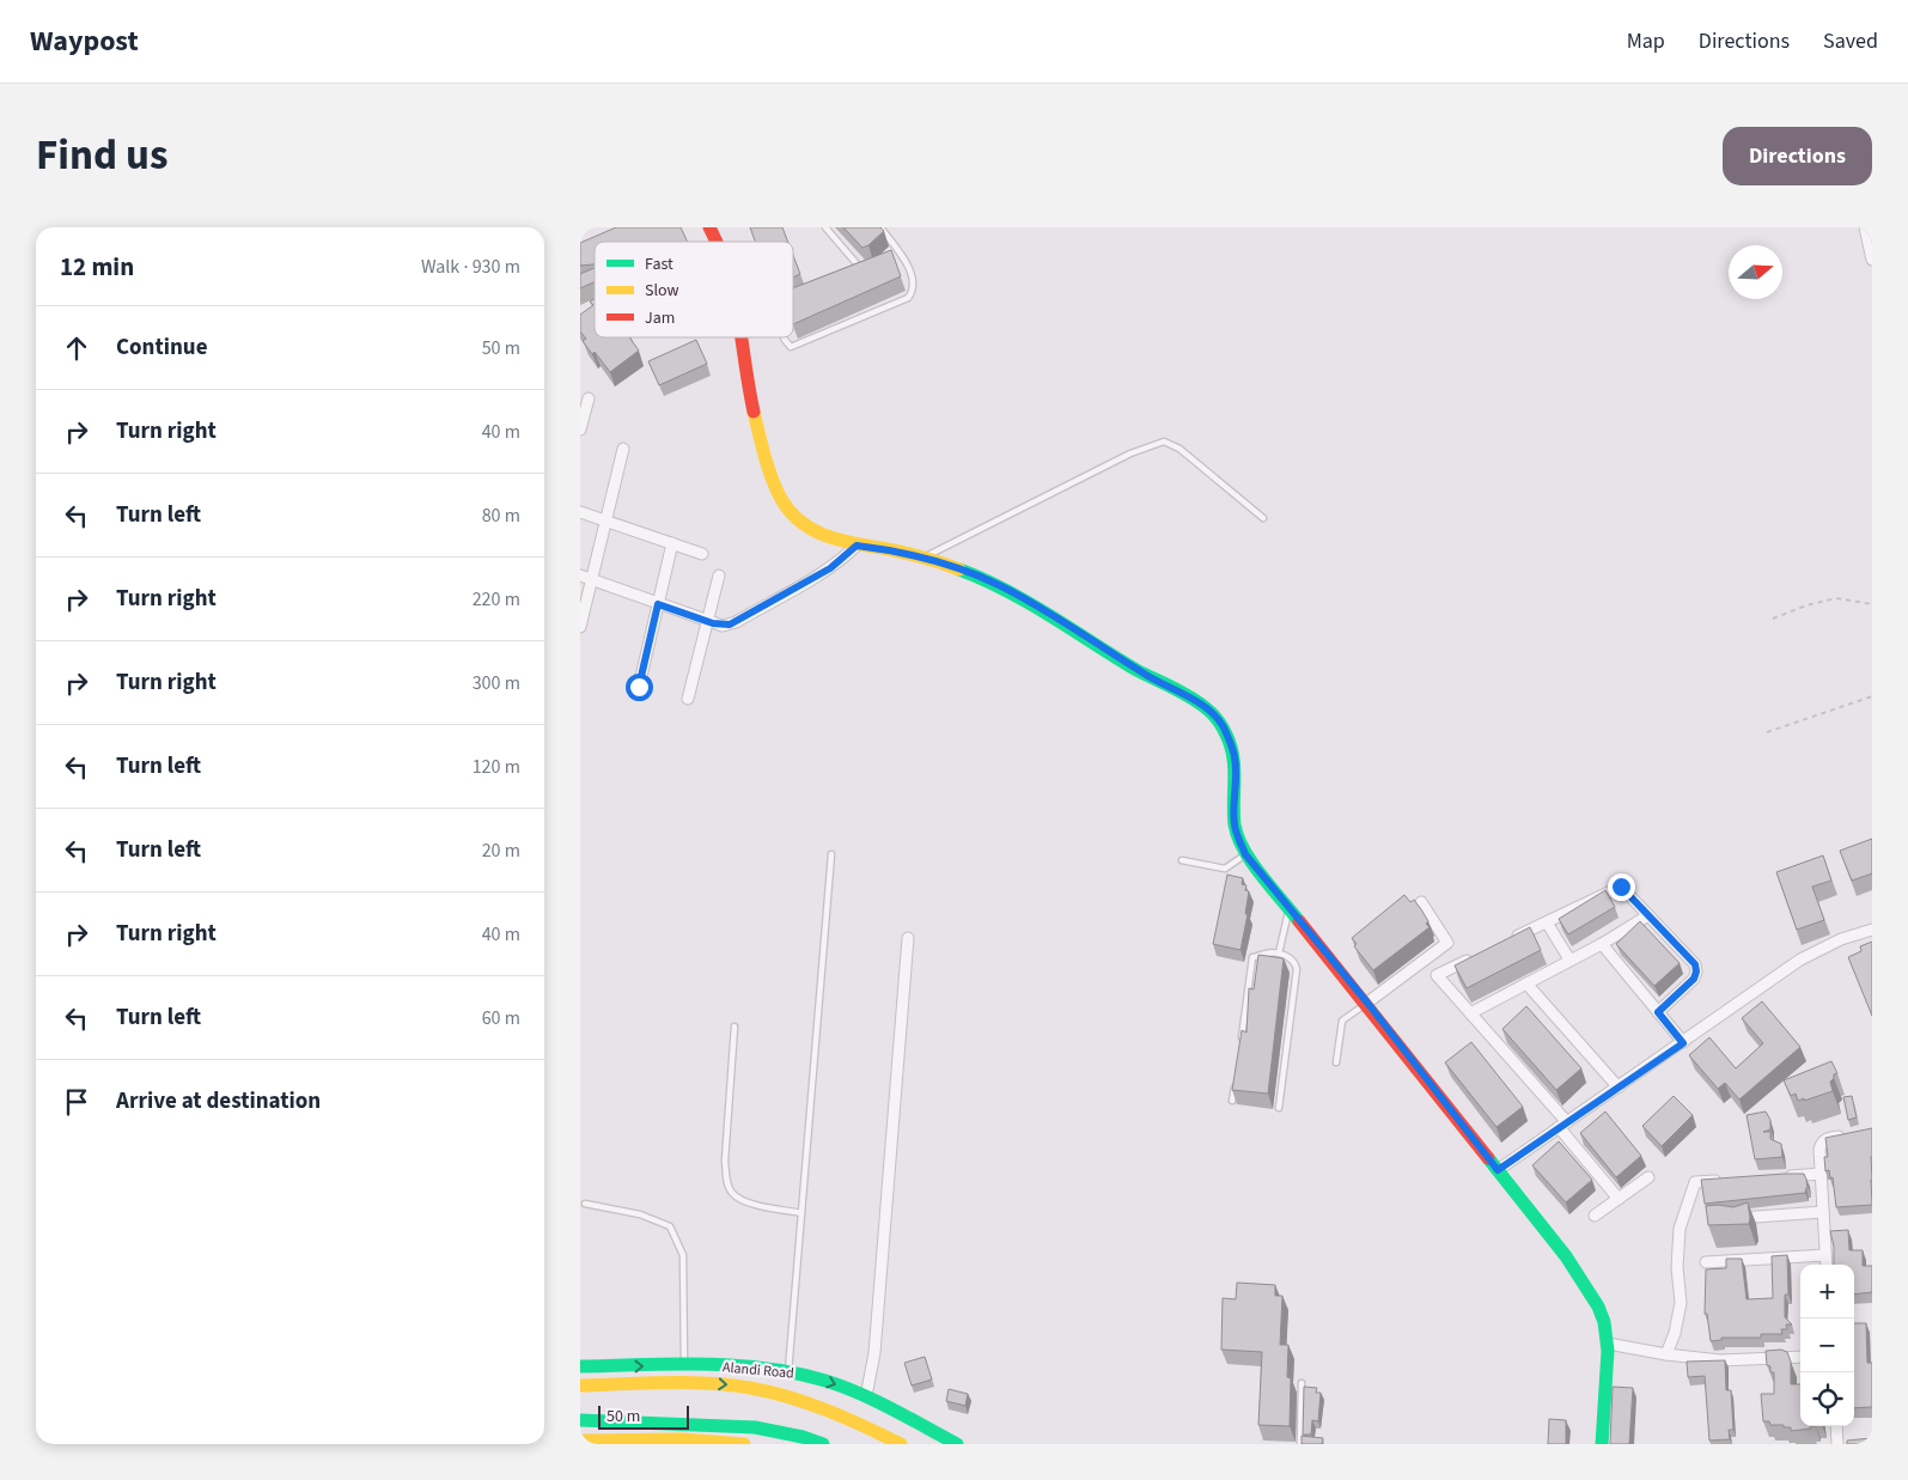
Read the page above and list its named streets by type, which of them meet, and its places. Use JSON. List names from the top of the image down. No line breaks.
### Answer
{"streets":{"street":["Alandi Road"]},"legend":["Fast","Slow","Jam"],"scale_bar":"50 m","north":"right","page":{"header":"Waypost","nav":["Map","Directions","Saved"],"title":"Find us","buttons":"Directions","heading":["12 min","Walk · 930 m"],"list":[["Continue","50 m"],["Turn right","40 m"],["Turn left","80 m"],["Turn right","220 m"],["Turn right","300 m"],["Turn left","120 m"],["Turn left","20 m"],["Turn right","40 m"],["Turn left","60 m"],"Arrive at destination"],"map_buttons":["+","−"],"scale":"50 m"}}
